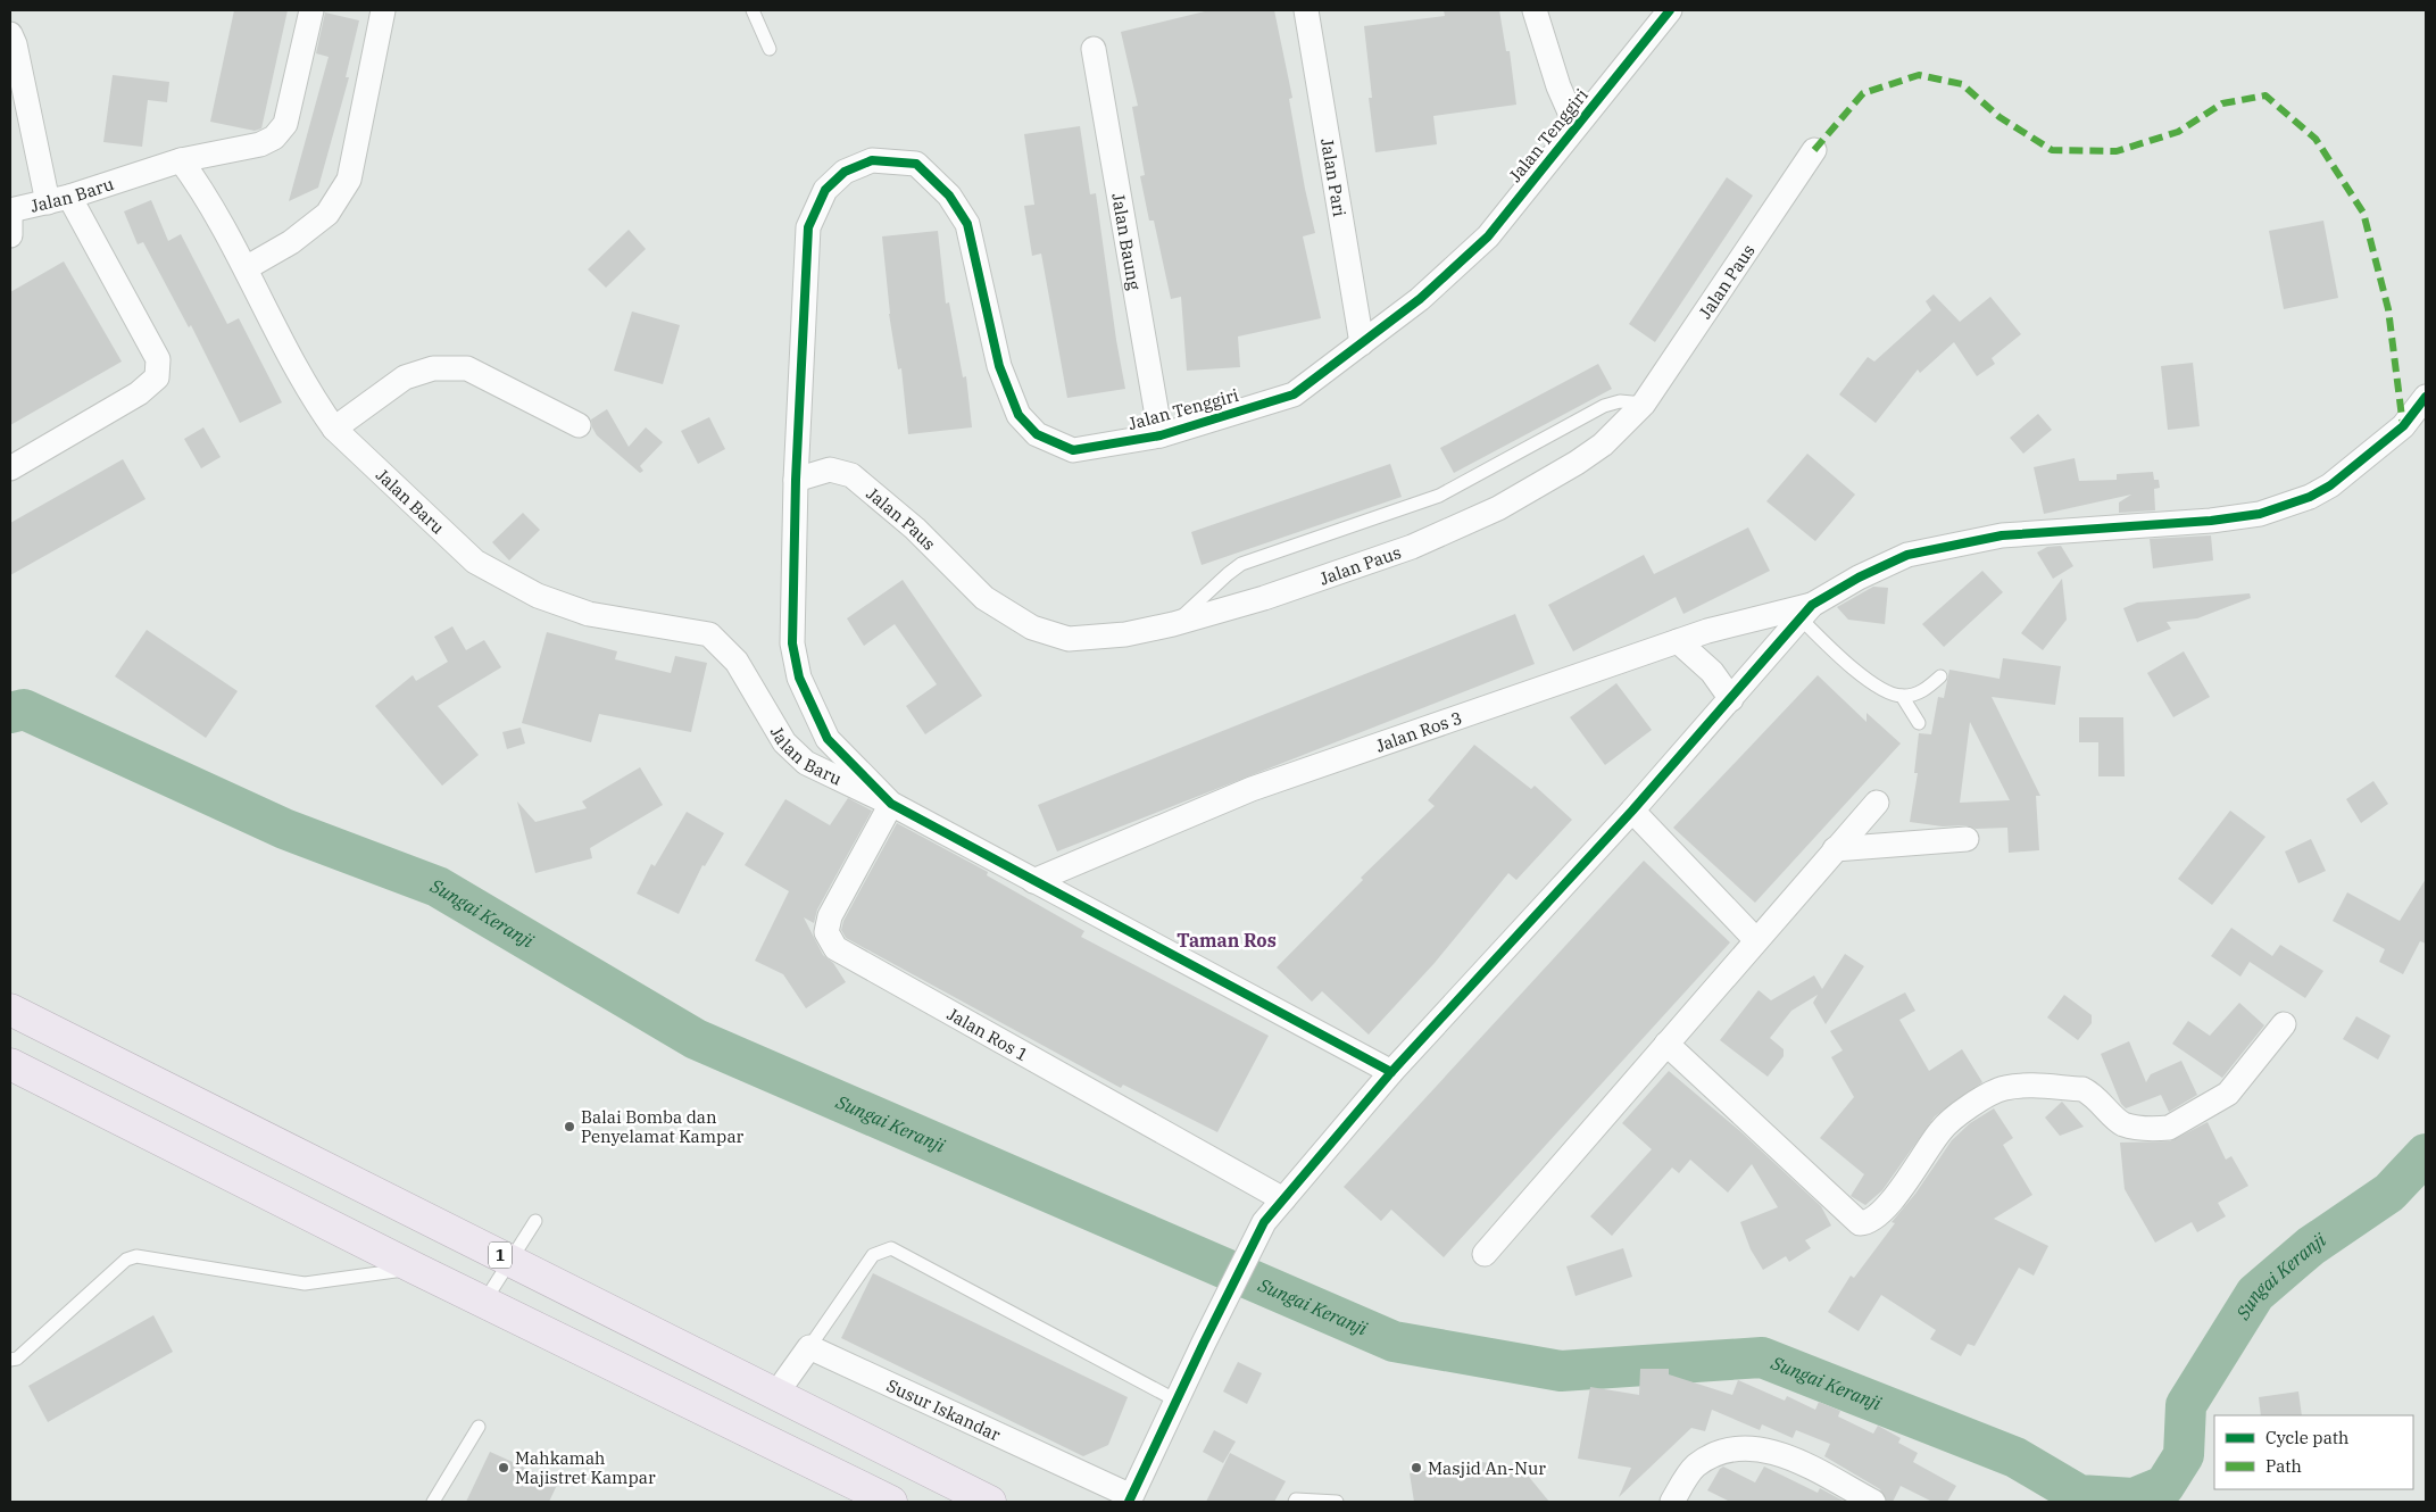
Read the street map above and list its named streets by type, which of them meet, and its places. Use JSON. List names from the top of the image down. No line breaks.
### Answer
{"streets":{"highway":["1"],"street":["Jalan Tenggiri","Jalan Pari","Jalan Baru","Jalan Baung","Jalan Paus","Jalan Ros 3","Jalan Ros 1","Susur Iskandar"]},"crossings":[["Jalan Tenggiri","Jalan Pari"],["Jalan Tenggiri","Jalan Baru"],["Jalan Tenggiri","Jalan Baung"],["Jalan Tenggiri","Jalan Paus"],["Jalan Tenggiri","Jalan Ros 1"],["Jalan Baru","Jalan Ros 1"]],"districts":["Taman Ros"],"water":["Sungai Keranji"],"places":["Balai Bomba dan Penyelamat Kampar","Mahkamah Majistret Kampar","Masjid An-Nur"],"legend":["Cycle path","Path"]}
